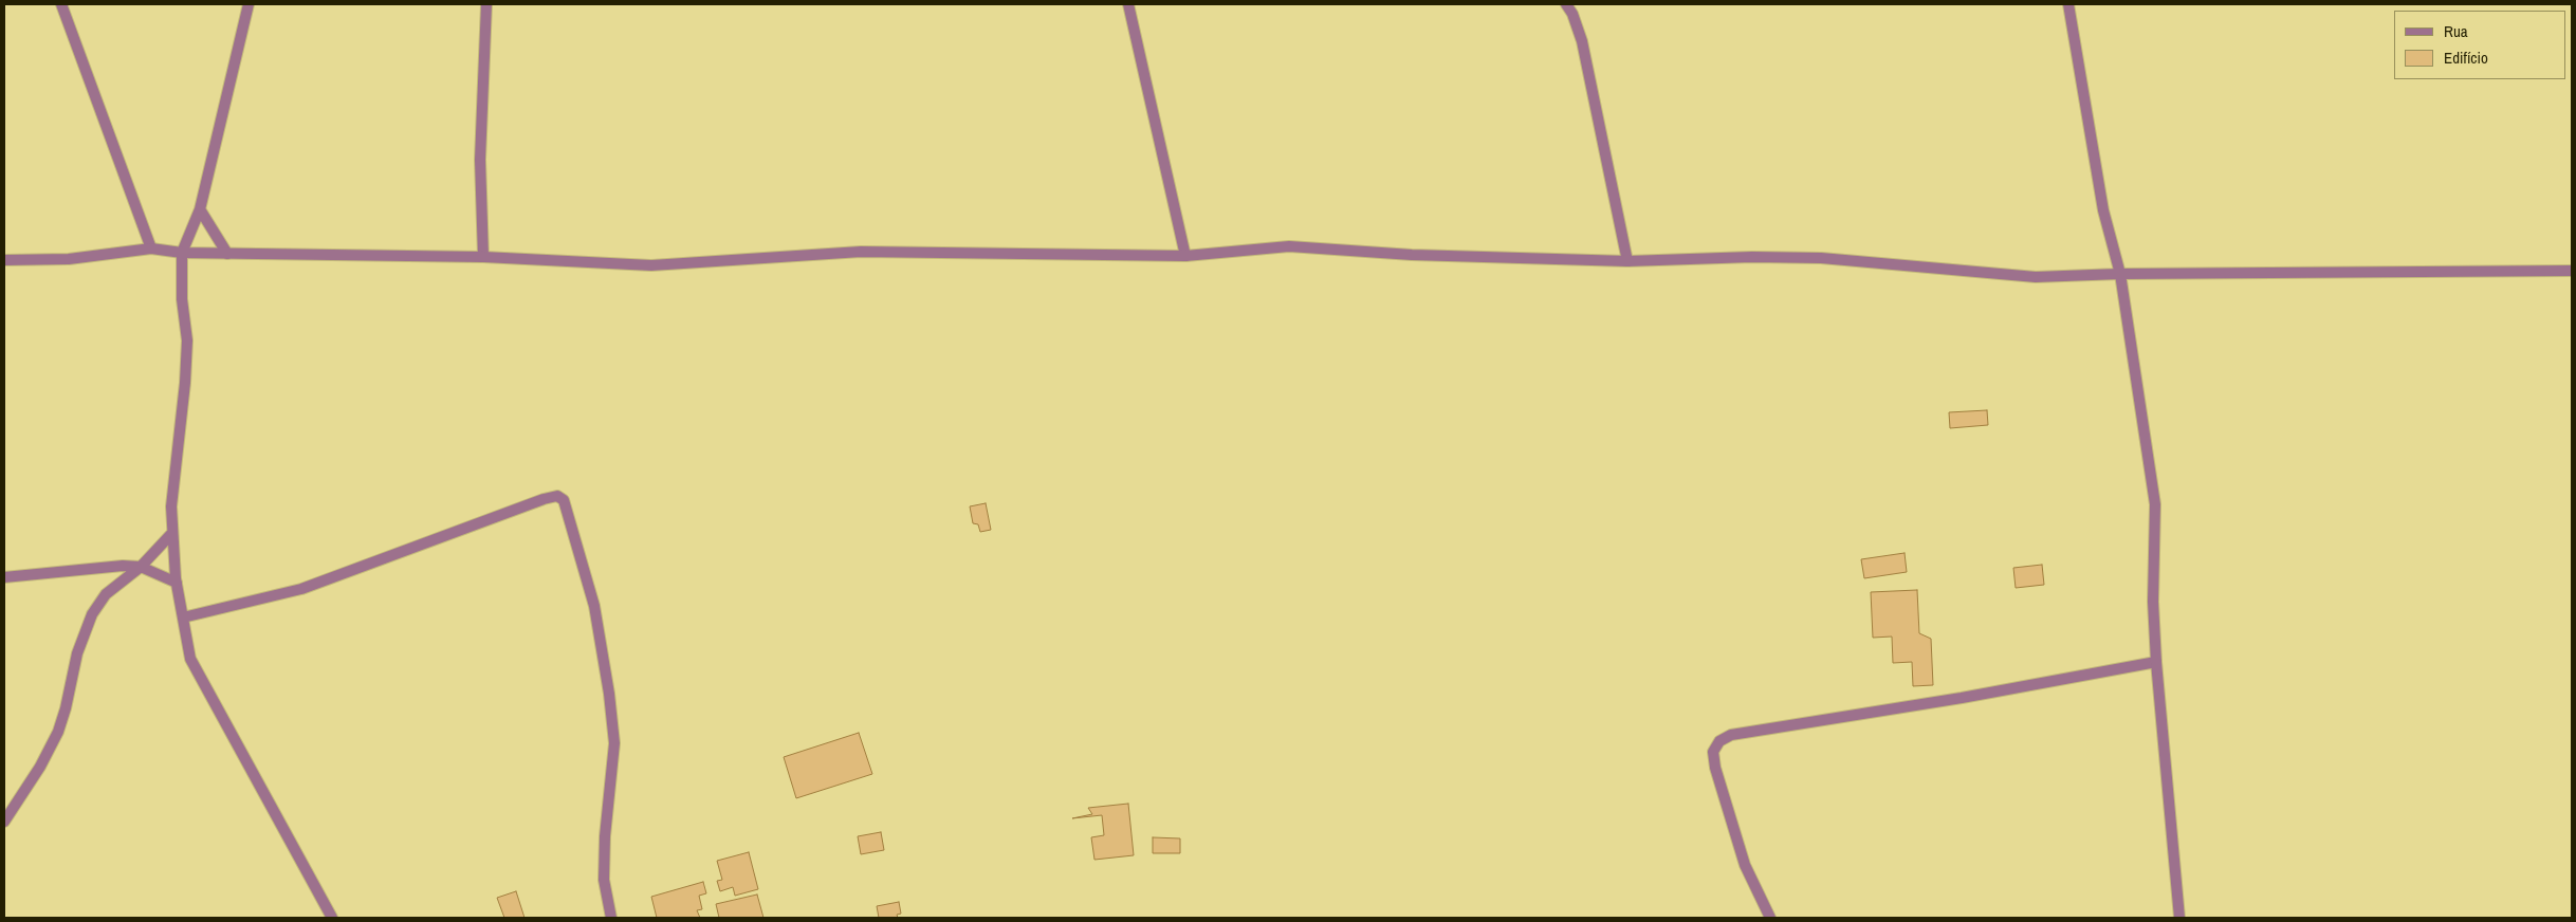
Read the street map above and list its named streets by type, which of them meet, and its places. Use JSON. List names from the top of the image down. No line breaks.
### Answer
{"legend":["Rua","Edifício"]}
